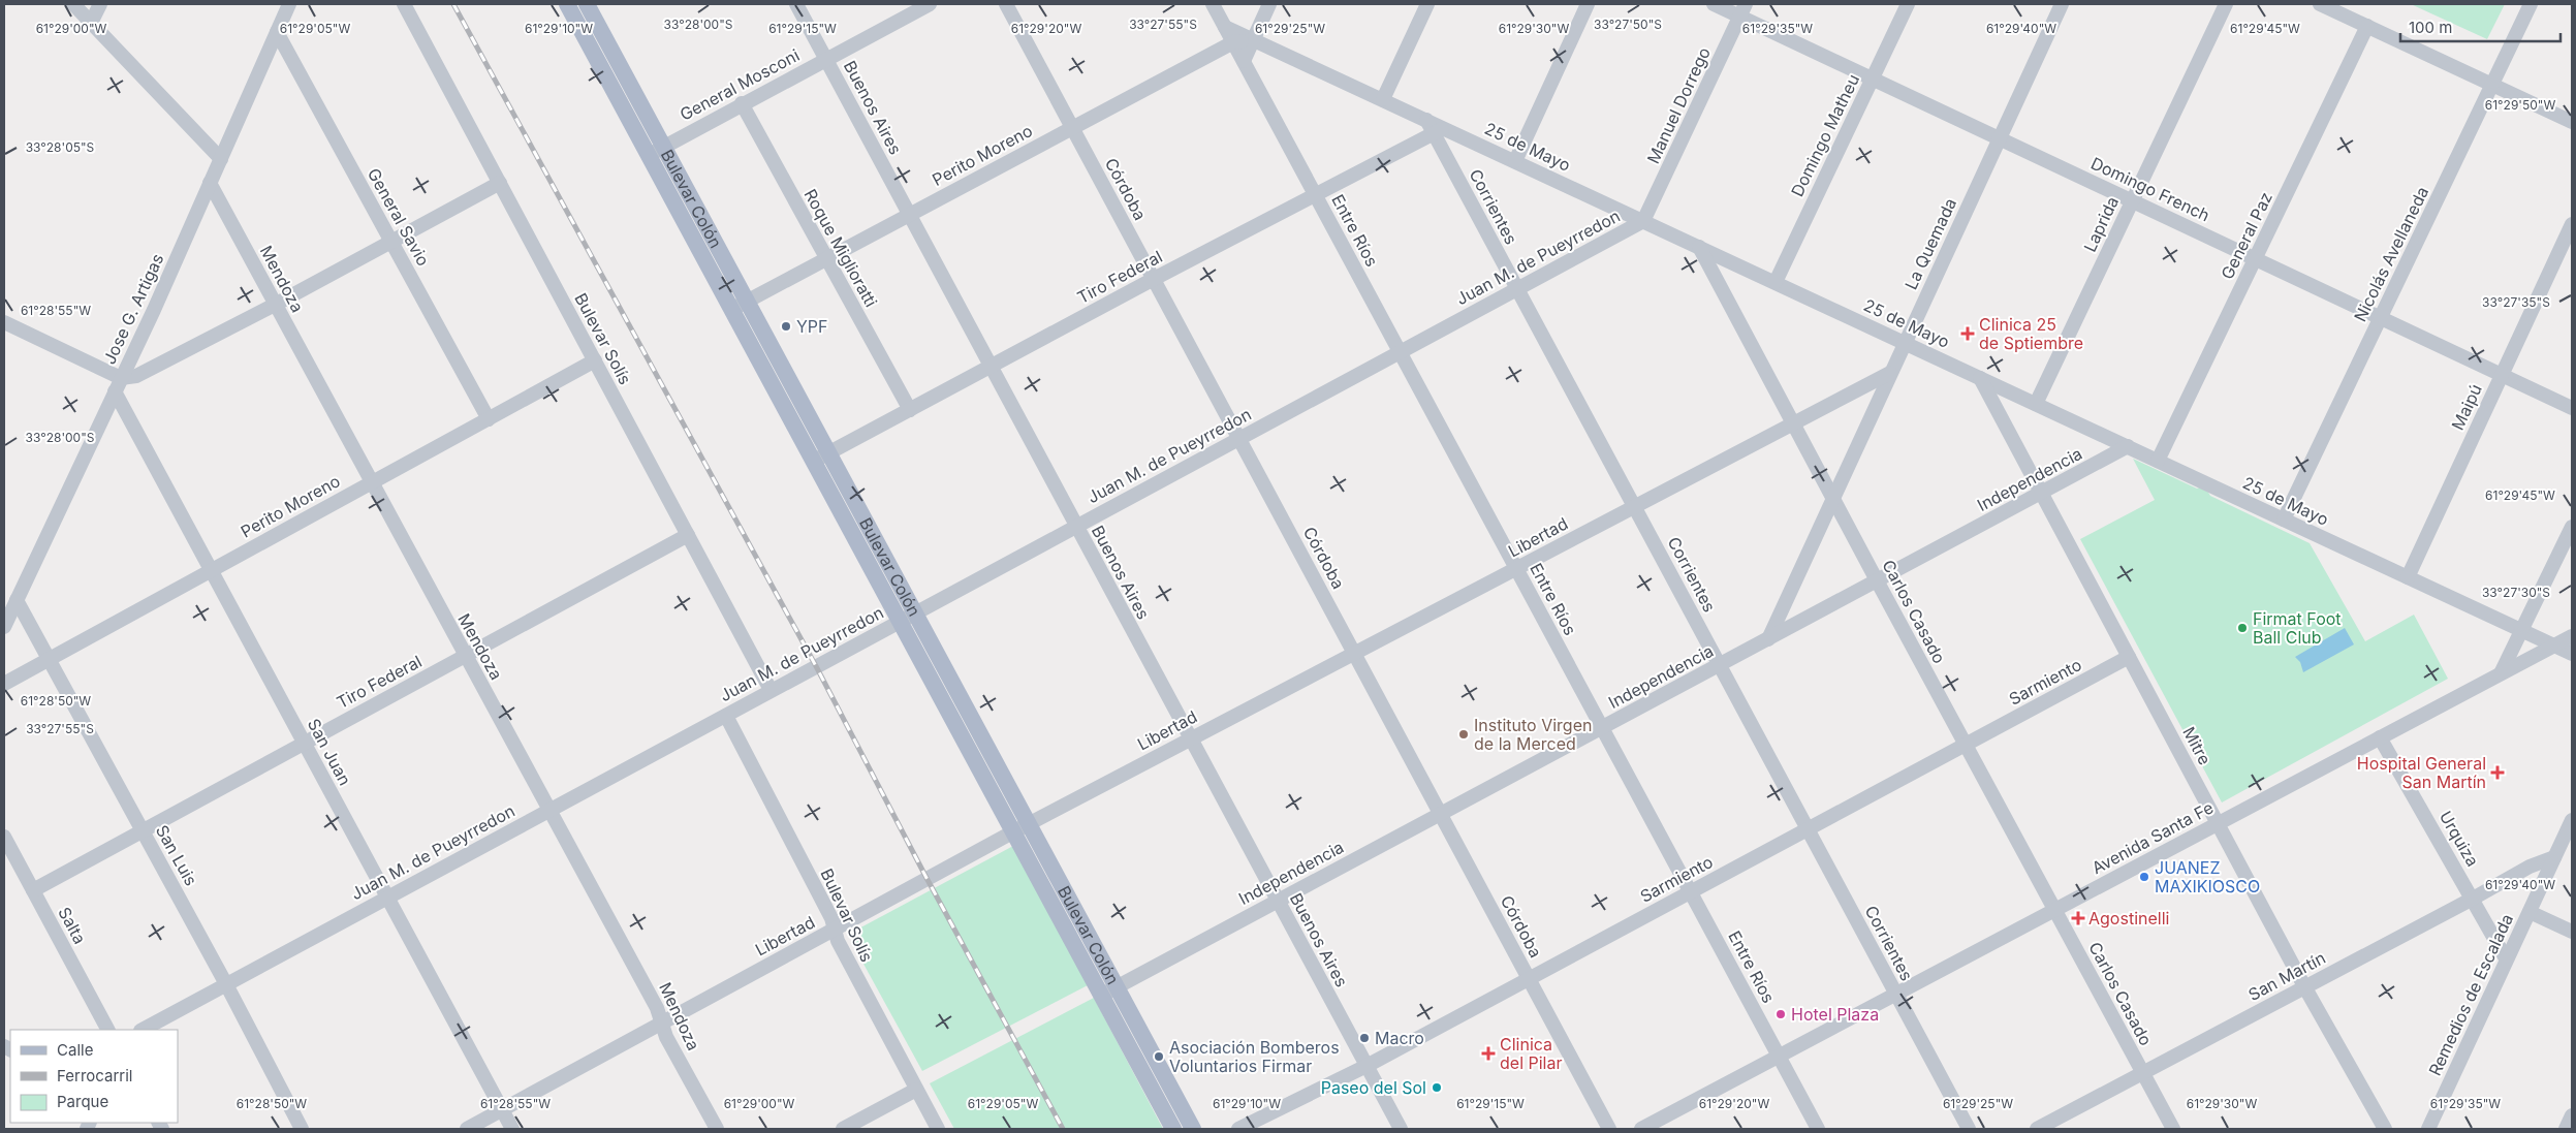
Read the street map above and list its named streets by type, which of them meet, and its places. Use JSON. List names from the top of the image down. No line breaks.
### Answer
{"streets":{"main road":["Bulevar Colón"],"street":["General Mosconi","Manuel Dorrego","Buenos Aires","Domingo Matheu","25 de Mayo","Perito Moreno","Córdoba","Domingo French","Corrientes","General Savio","Laprida","Entre Ríos","General Paz","La Quemada","Roque Miglioratti","Nicolás Avellaneda","Juan M. de Pueyrredon","Tiro Federal","Mendoza","Jose G. Artigas","Bulevar Solís","Maipú","Independencia","Libertad","Carlos Casado","Sarmiento","Mitre","San Juan","Avenida Santa Fe","Urquiza","San Luis","Salta","San Martín","Remedios de Escalada"]},"crossings":[["General Mosconi","Buenos Aires"],["General Mosconi","Bulevar Colón"],["General Mosconi","Roque Miglioratti"],["Manuel Dorrego","25 de Mayo"],["Manuel Dorrego","Domingo French"],["Manuel Dorrego","Juan M. de Pueyrredon"],["Buenos Aires","Perito Moreno"],["Buenos Aires","Juan M. de Pueyrredon"],["Buenos Aires","Tiro Federal"],["Buenos Aires","Independencia"],["Buenos Aires","Libertad"],["Buenos Aires","Sarmiento"],["Domingo Matheu","25 de Mayo"],["Domingo Matheu","Domingo French"],["25 de Mayo","Perito Moreno"],["25 de Mayo","Corrientes"],["25 de Mayo","Laprida"],["25 de Mayo","Entre Ríos"],["25 de Mayo","General Paz"],["25 de Mayo","La Quemada"],["25 de Mayo","Nicolás Avellaneda"],["25 de Mayo","Juan M. de Pueyrredon"],["25 de Mayo","Tiro Federal"],["25 de Mayo","Maipú"],["25 de Mayo","Independencia"],["25 de Mayo","Carlos Casado"],["25 de Mayo","Mitre"],["25 de Mayo","Avenida Santa Fe"],["Perito Moreno","Córdoba"],["Perito Moreno","Bulevar Colón"],["Perito Moreno","General Savio"],["Perito Moreno","Entre Ríos"],["Perito Moreno","Roque Miglioratti"],["Perito Moreno","Mendoza"],["Perito Moreno","Bulevar Solís"],["Perito Moreno","San Juan"],["Perito Moreno","San Luis"],["Córdoba","Juan M. de Pueyrredon"],["Córdoba","Tiro Federal"],["Córdoba","Independencia"],["Córdoba","Libertad"],["Córdoba","Sarmiento"],["Domingo French","Laprida"],["Domingo French","General Paz"],["Domingo French","La Quemada"],["Domingo French","Nicolás Avellaneda"],["Domingo French","Maipú"],["Bulevar Colón","Juan M. de Pueyrredon"],["Bulevar Colón","Tiro Federal"],["Bulevar Colón","Independencia"],["Bulevar Colón","Libertad"],["Corrientes","Juan M. de Pueyrredon"],["Corrientes","Tiro Federal"],["Corrientes","Independencia"],["Corrientes","Libertad"],["Corrientes","Sarmiento"],["Corrientes","Avenida Santa Fe"],["General Savio","Jose G. Artigas"],["Entre Ríos","Juan M. de Pueyrredon"],["Entre Ríos","Tiro Federal"],["Entre Ríos","Independencia"],["Entre Ríos","Libertad"],["Entre Ríos","Sarmiento"],["Entre Ríos","Avenida Santa Fe"],["La Quemada","Independencia"],["La Quemada","Libertad"],["La Quemada","Carlos Casado"],["Roque Miglioratti","Tiro Federal"],["Juan M. de Pueyrredon","Mendoza"],["Juan M. de Pueyrredon","Bulevar Solís"],["Juan M. de Pueyrredon","San Juan"],["Juan M. de Pueyrredon","San Luis"],["Tiro Federal","Mendoza"],["Tiro Federal","Bulevar Solís"],["Tiro Federal","San Juan"],["Tiro Federal","San Luis"],["Tiro Federal","Salta"],["Mendoza","Jose G. Artigas"],["Mendoza","Libertad"],["Jose G. Artigas","San Juan"],["Jose G. Artigas","San Luis"],["Bulevar Solís","Libertad"],["Independencia","Carlos Casado"],["Independencia","Mitre"],["Libertad","Carlos Casado"],["Libertad","San Juan"],["Carlos Casado","Sarmiento"],["Carlos Casado","Avenida Santa Fe"],["Carlos Casado","San Martín"],["Sarmiento","Mitre"],["Mitre","Avenida Santa Fe"],["Mitre","San Martín"],["Avenida Santa Fe","Urquiza"],["Urquiza","San Martín"],["Urquiza","Remedios de Escalada"],["San Martín","Remedios de Escalada"]],"places":{"other":["YPF","Firmat Foot Ball Club","Instituto Virgen de la Merced","JUANEZ MAXIKIOSCO","Hotel Plaza","Macro","Asociación Bomberos Voluntarios Firmar","Paseo del Sol"],"health":["Clinica 25 de Sptiembre","Hospital General San Martín","Agostinelli","Clinica del Pilar"]},"legend":["Calle","Ferrocarril","Parque"],"scale_bar":"100 m","coordinates":["33°28'00\"S","33°27'55\"S","33°27'50\"S","61°29'00\"W","61°29'05\"W","61°29'10\"W","61°29'15\"W","61°29'20\"W","61°29'25\"W","61°29'30\"W","61°29'35\"W","61°29'40\"W","61°29'45\"W","61°29'50\"W","33°28'05\"S","33°27'35\"S","61°28'55\"W","33°27'30\"S","61°28'50\"W"]}
